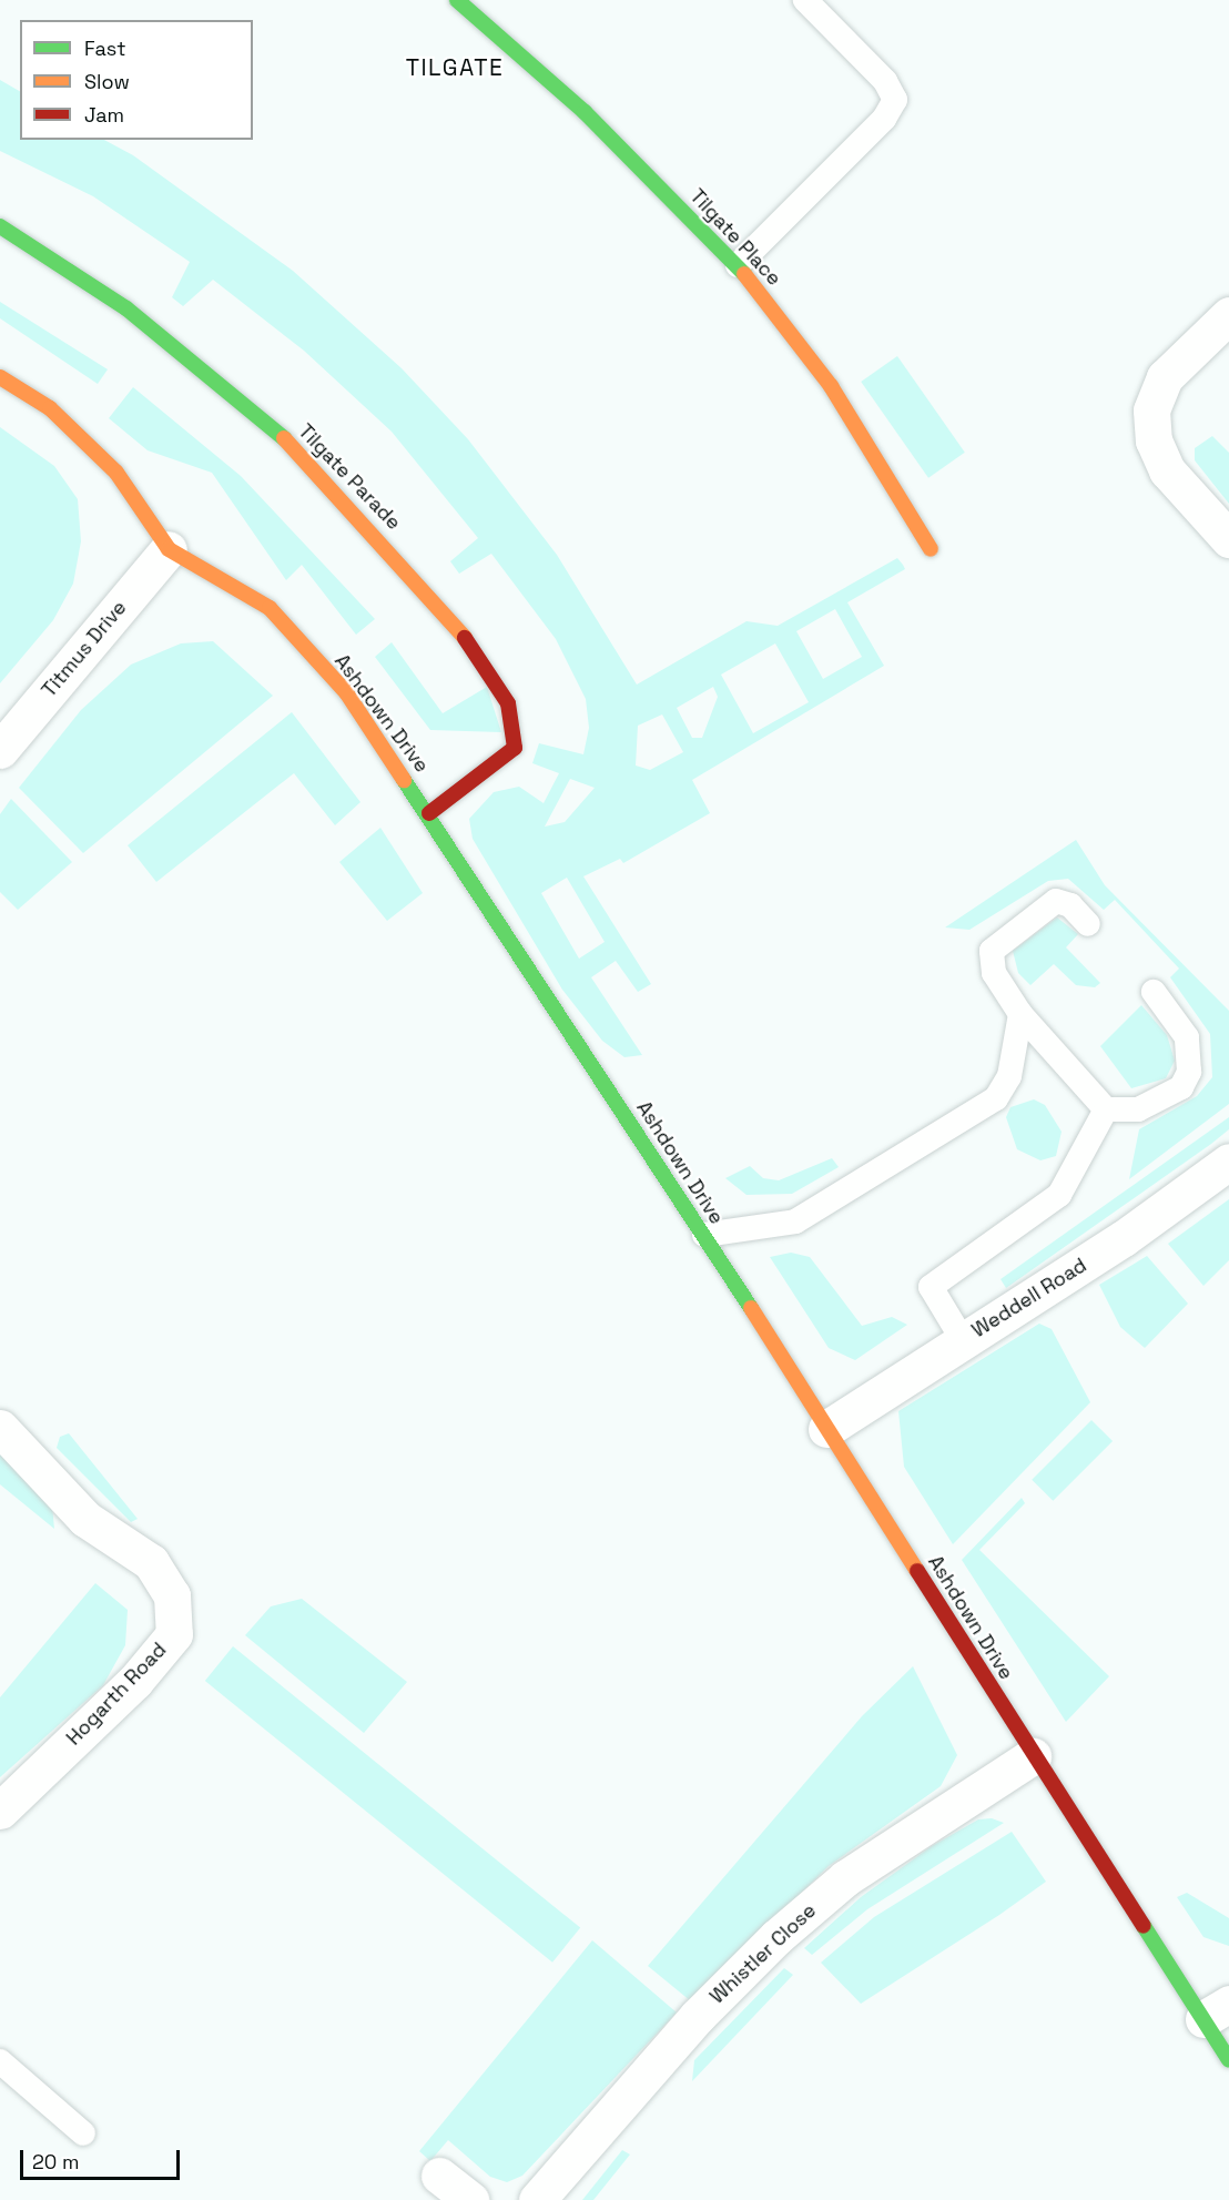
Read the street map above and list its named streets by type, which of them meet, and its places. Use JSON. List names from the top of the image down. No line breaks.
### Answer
{"streets":{"street":["Tilgate Place","Tilgate Parade","Titmus Drive","Ashdown Drive","Weddell Road","Hogarth Road","Whistler Close"]},"crossings":[["Tilgate Parade","Ashdown Drive"],["Titmus Drive","Ashdown Drive"],["Ashdown Drive","Weddell Road"],["Ashdown Drive","Whistler Close"]],"districts":["TILGATE"],"legend":["Fast","Slow","Jam"],"scale_bar":"20 m"}
